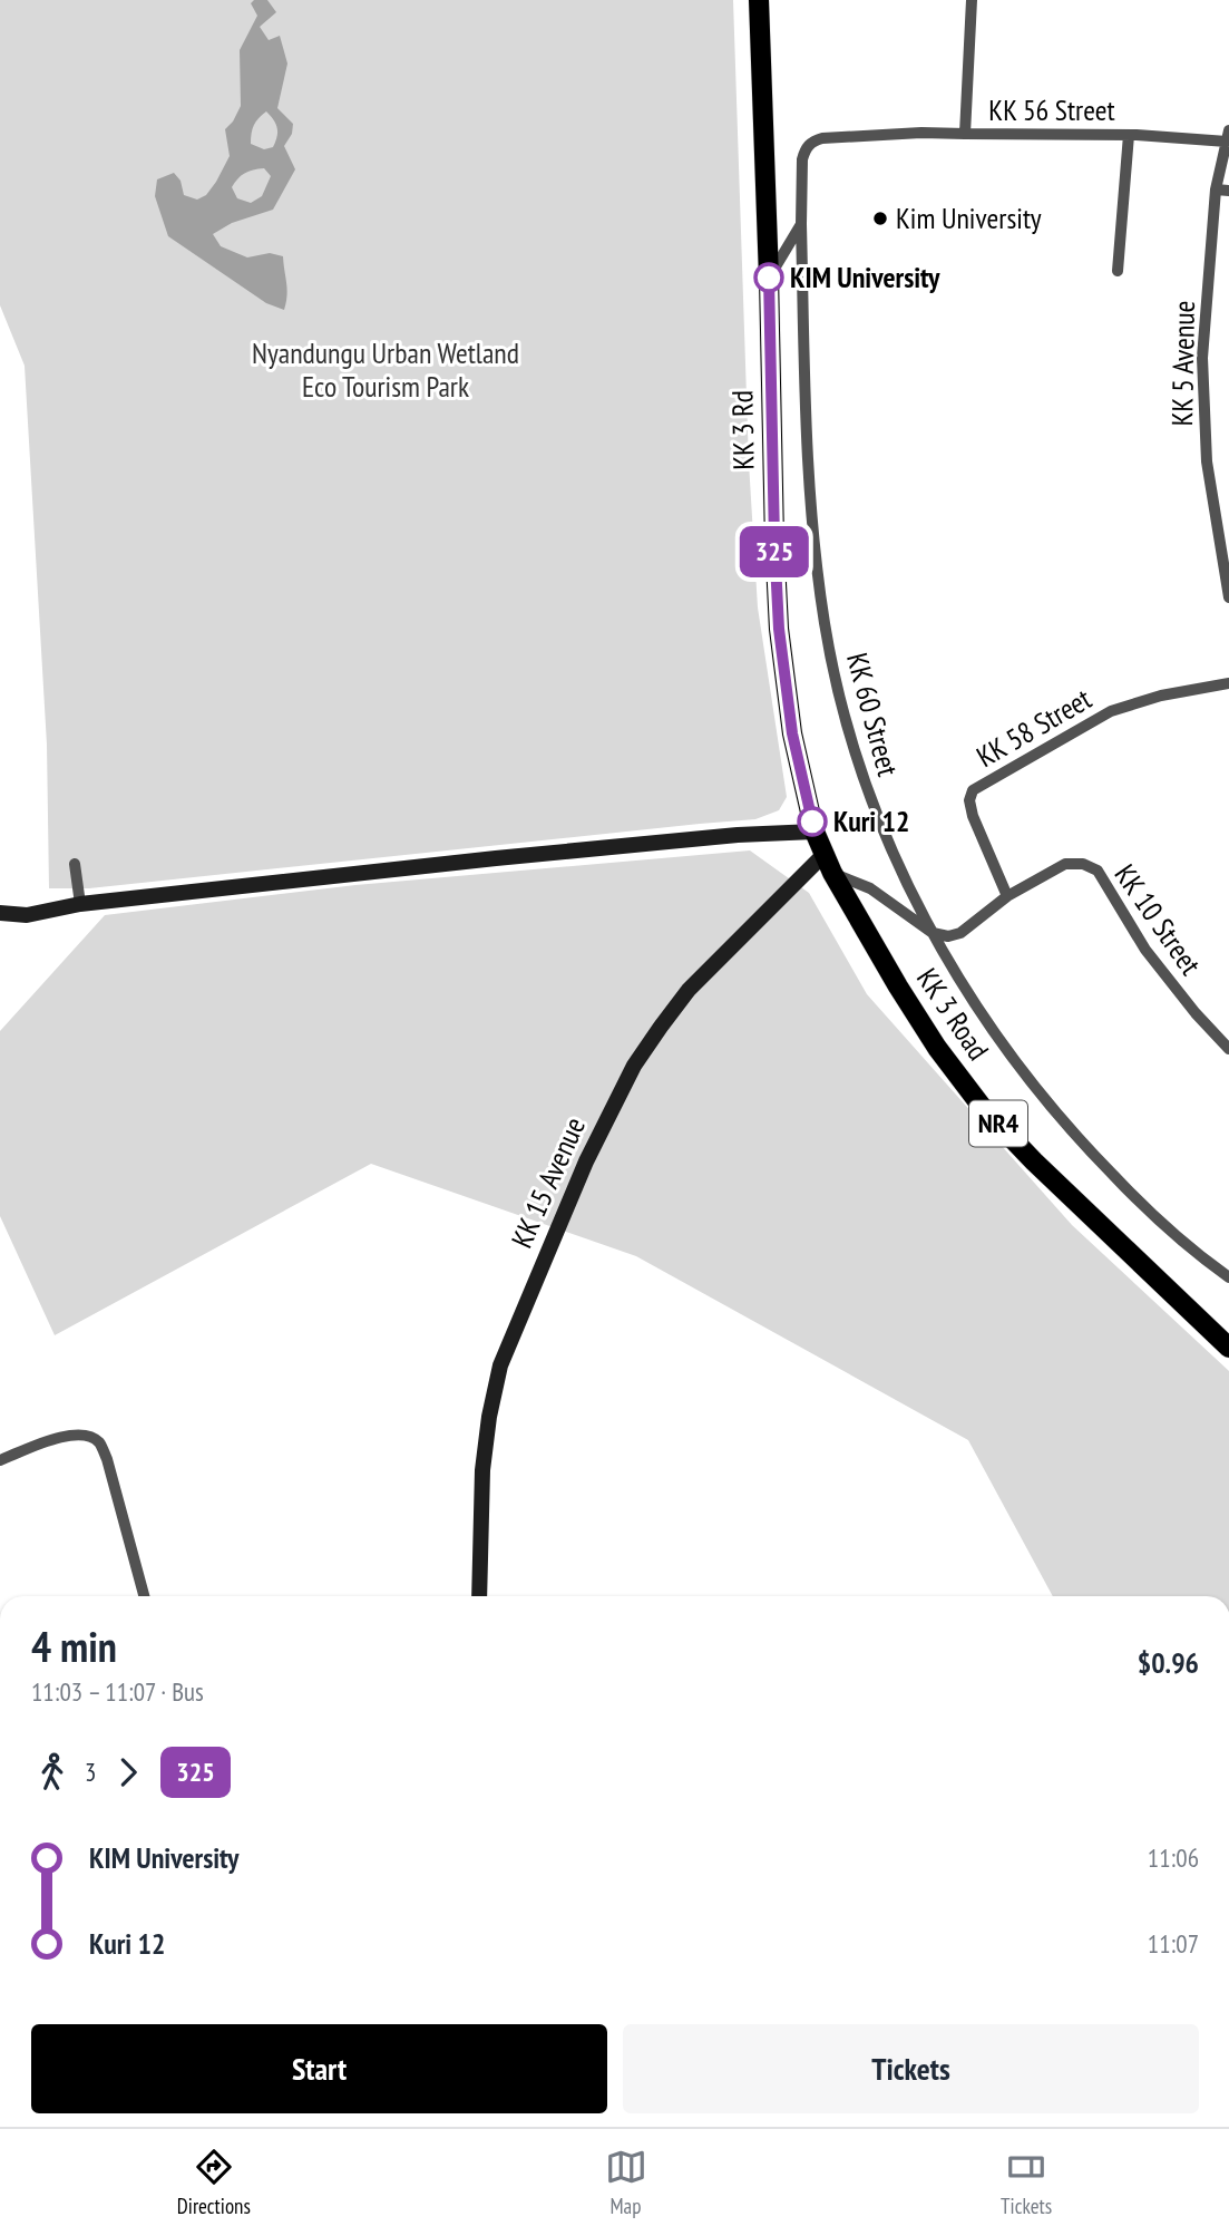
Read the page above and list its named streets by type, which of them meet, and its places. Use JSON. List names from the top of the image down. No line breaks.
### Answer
{"streets":{"highway":["KK 3 Rd","KK 3 Road","NR4"],"street":["KK 56 Street","KK 5 Avenue","KK 60 Street","KK 58 Street","KK 10 Street","KK 15 Avenue"]},"crossings":[["KK 56 Street","KK 5 Avenue"],["KK 56 Street","KK 60 Street"],["KK 3 Rd","KK 3 Road"],["KK 3 Rd","KK 15 Avenue"],["KK 60 Street","KK 10 Street"],["KK 58 Street","KK 10 Street"],["KK 3 Road","KK 15 Avenue"]],"parks":["Nyandungu Urban Wetland Eco Tourism Park"],"places":["Kim University","KIM University","Kuri 12"],"lines":["bus line 325"],"page":{"on_map":"325","heading":["4 min","11:03 – 11:07 · Bus","$0.96"],"legs":["3","325"],"list":[{"name":"KIM University","value":"11:06"},{"name":"Kuri 12","value":"11:07"}],"buttons":["Start","Tickets"],"tabs":["Directions","Map","Tickets"]}}
